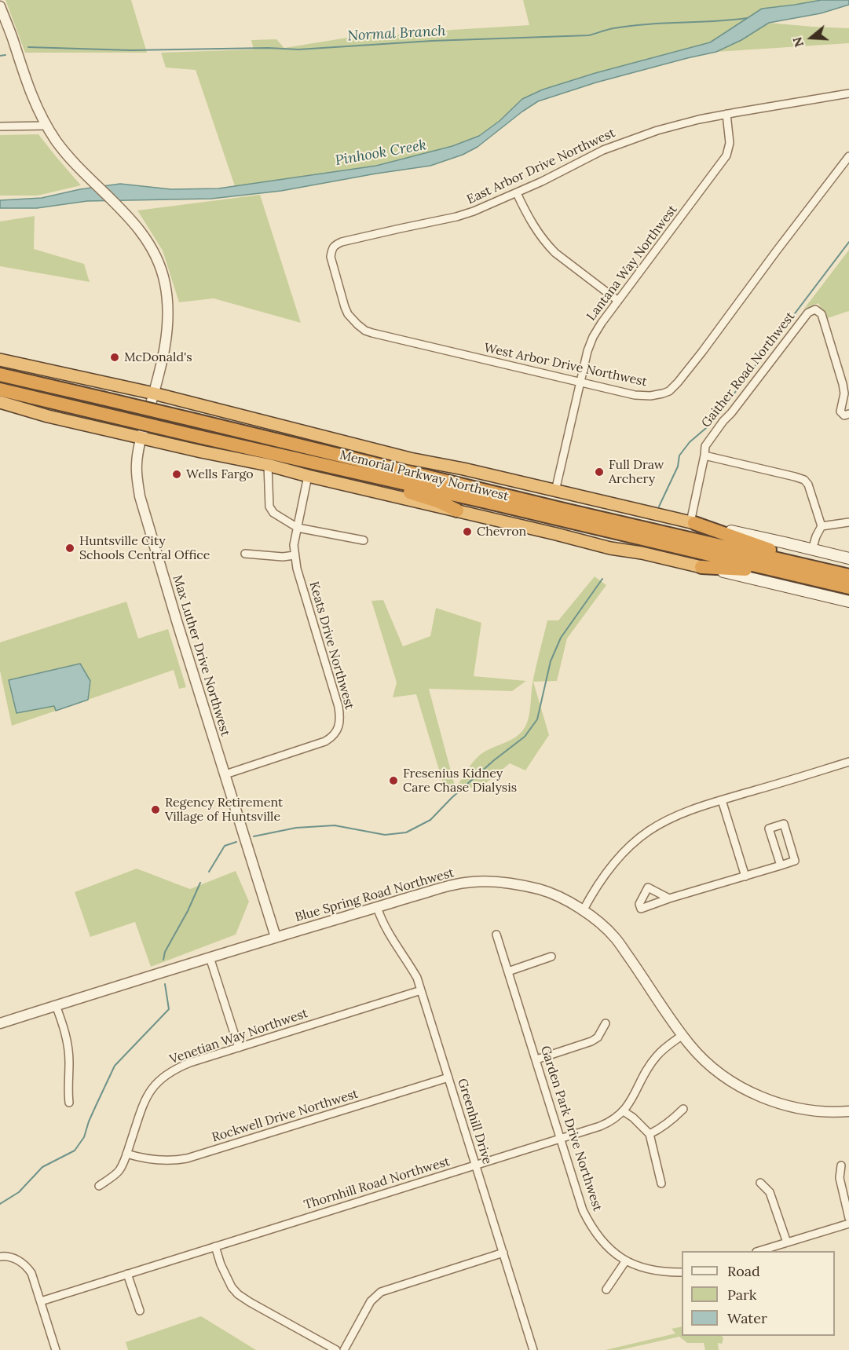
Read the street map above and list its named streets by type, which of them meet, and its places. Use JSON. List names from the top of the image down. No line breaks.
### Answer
{"streets":{"highway":["Memorial Parkway Northwest"],"street":["East Arbor Drive Northwest","Lantana Way Northwest","West Arbor Drive Northwest","Gaither Road Northwest","Keats Drive Northwest","Max Luther Drive Northwest","Blue Spring Road Northwest","Venetian Way Northwest","Rockwell Drive Northwest","Greenhill Drive","Garden Park Drive Northwest","Thornhill Road Northwest"]},"crossings":[["East Arbor Drive Northwest","Lantana Way Northwest"],["East Arbor Drive Northwest","West Arbor Drive Northwest"],["Lantana Way Northwest","West Arbor Drive Northwest"],["Keats Drive Northwest","Max Luther Drive Northwest"],["Max Luther Drive Northwest","Blue Spring Road Northwest"],["Blue Spring Road Northwest","Greenhill Drive"],["Blue Spring Road Northwest","Thornhill Road Northwest"],["Venetian Way Northwest","Rockwell Drive Northwest"],["Venetian Way Northwest","Greenhill Drive"],["Rockwell Drive Northwest","Greenhill Drive"],["Greenhill Drive","Thornhill Road Northwest"],["Garden Park Drive Northwest","Thornhill Road Northwest"]],"water":["Normal Branch","Pinhook Creek"],"places":["McDonald's","Full Draw Archery","Wells Fargo","Chevron","Huntsville City Schools Central Office","Fresenius Kidney Care Chase Dialysis","Regency Retirement Village of Huntsville"],"legend":["Road","Park","Water"],"north":"left"}
